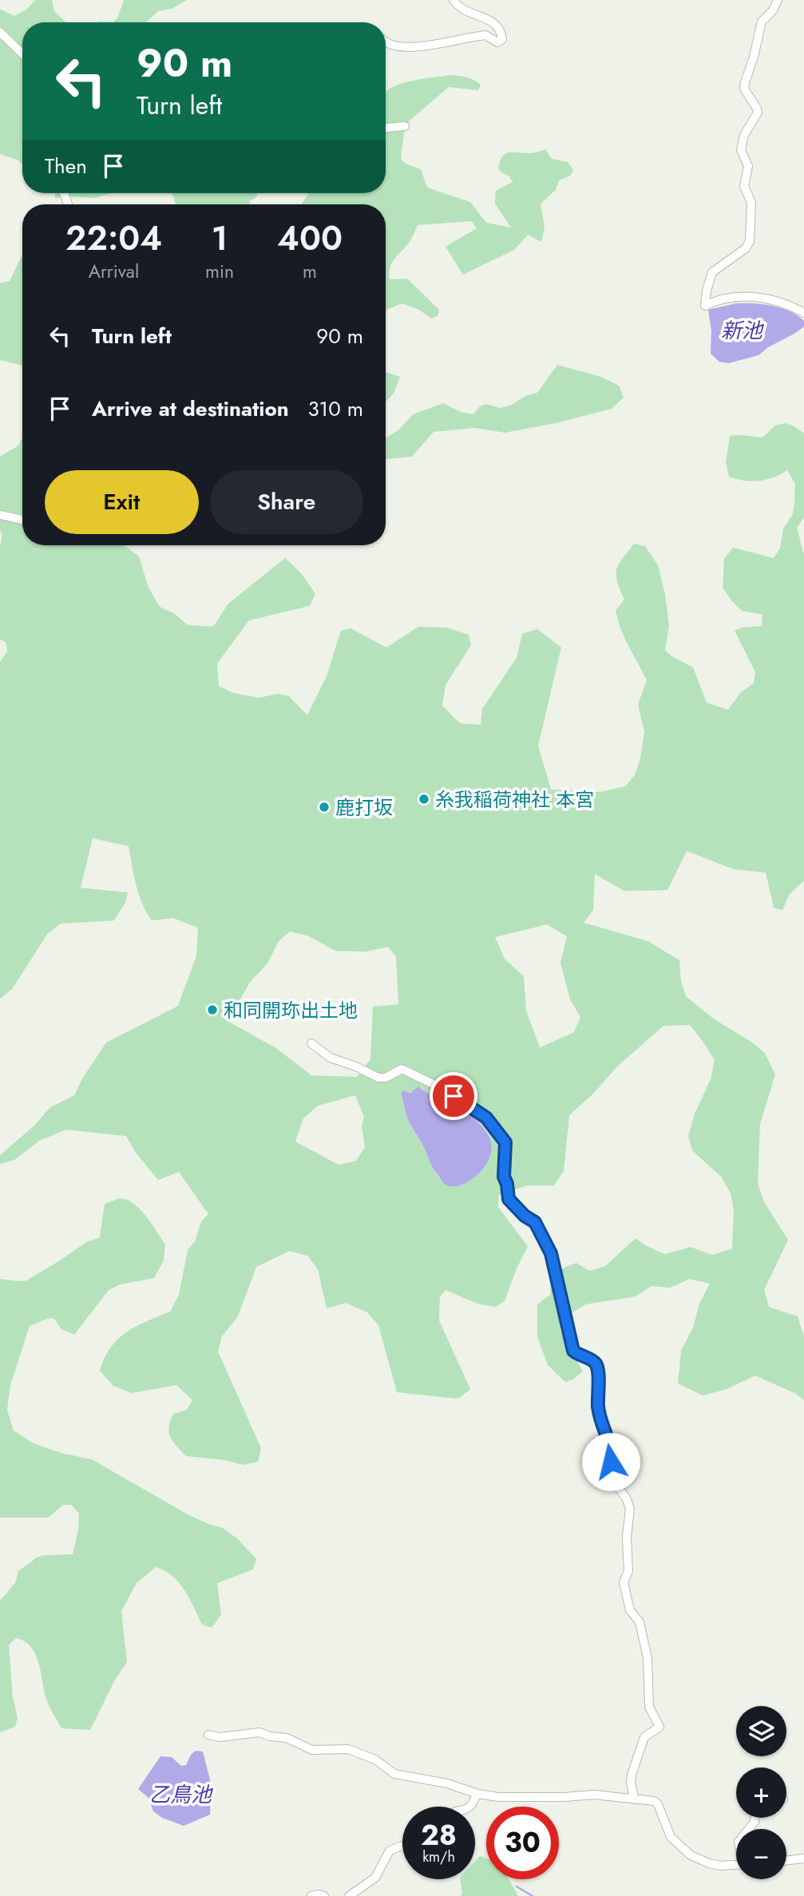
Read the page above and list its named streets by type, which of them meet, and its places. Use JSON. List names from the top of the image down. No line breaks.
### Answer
{"water":["新池","乙鳥池"],"places":["糸我稲荷神社 本宮","鹿打坂","和同開珎出土地"],"page":{"turn":["90 m","Turn left"],"then":"Then","eta":["22:04","Arrival","1","min","400","m"],"list":[{"name":"Turn left","value":"90 m"},{"name":"Arrive at destination","value":"310 m"}],"buttons":["Exit","Share"],"map_buttons":["+","−"],"speed":"28 km/h","limit":"30"}}
